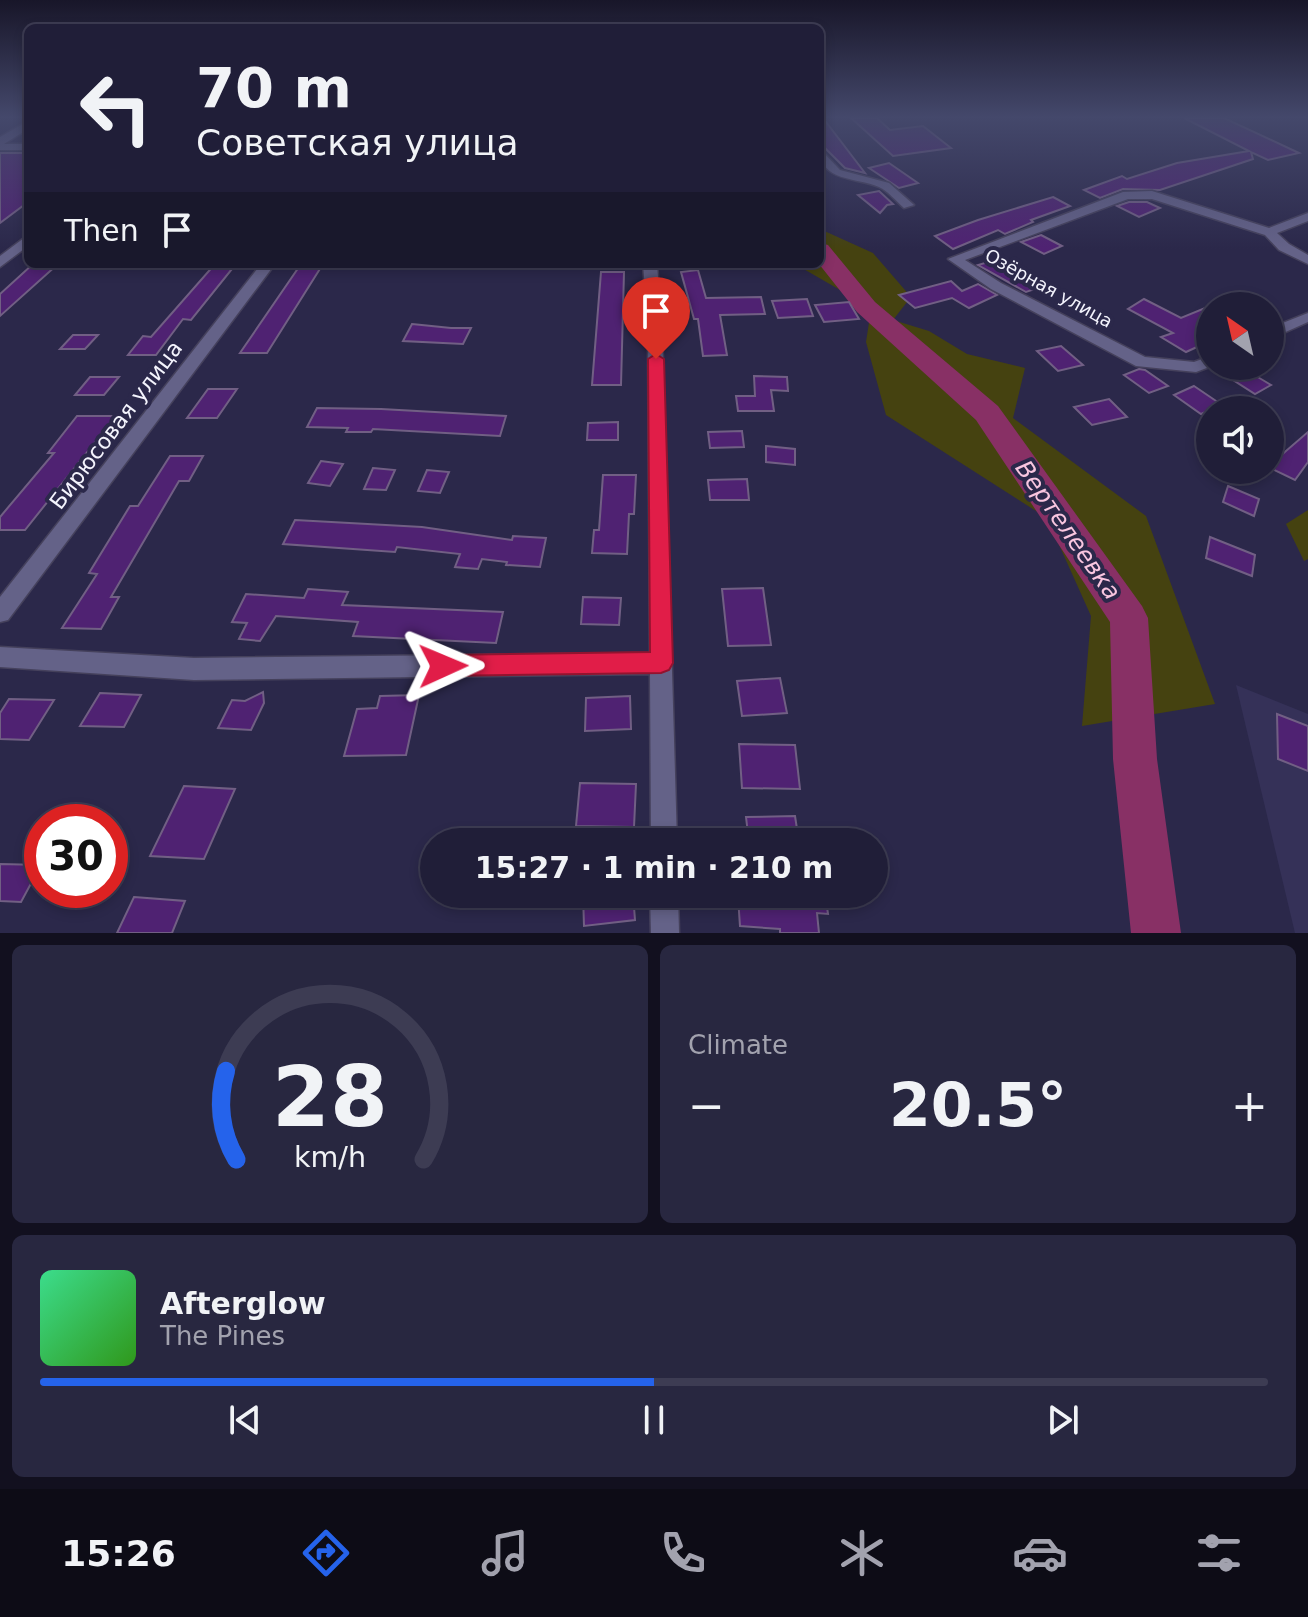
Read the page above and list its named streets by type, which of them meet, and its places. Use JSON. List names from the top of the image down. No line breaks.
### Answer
{"streets":{"street":["Озёрная улица","Бирюсовая улица"]},"water":["Вертелеевка"],"north":"top left","page":{"turn":["70 m","Советская улица"],"then":"Then","limit":"30","trip":"15:27 · 1 min · 210 m","tile":"Climate","heat":["−","20.5°","+"],"song":["Afterglow","The Pines"],"tabs":"15:26","gauge":["28","km/h"]}}
